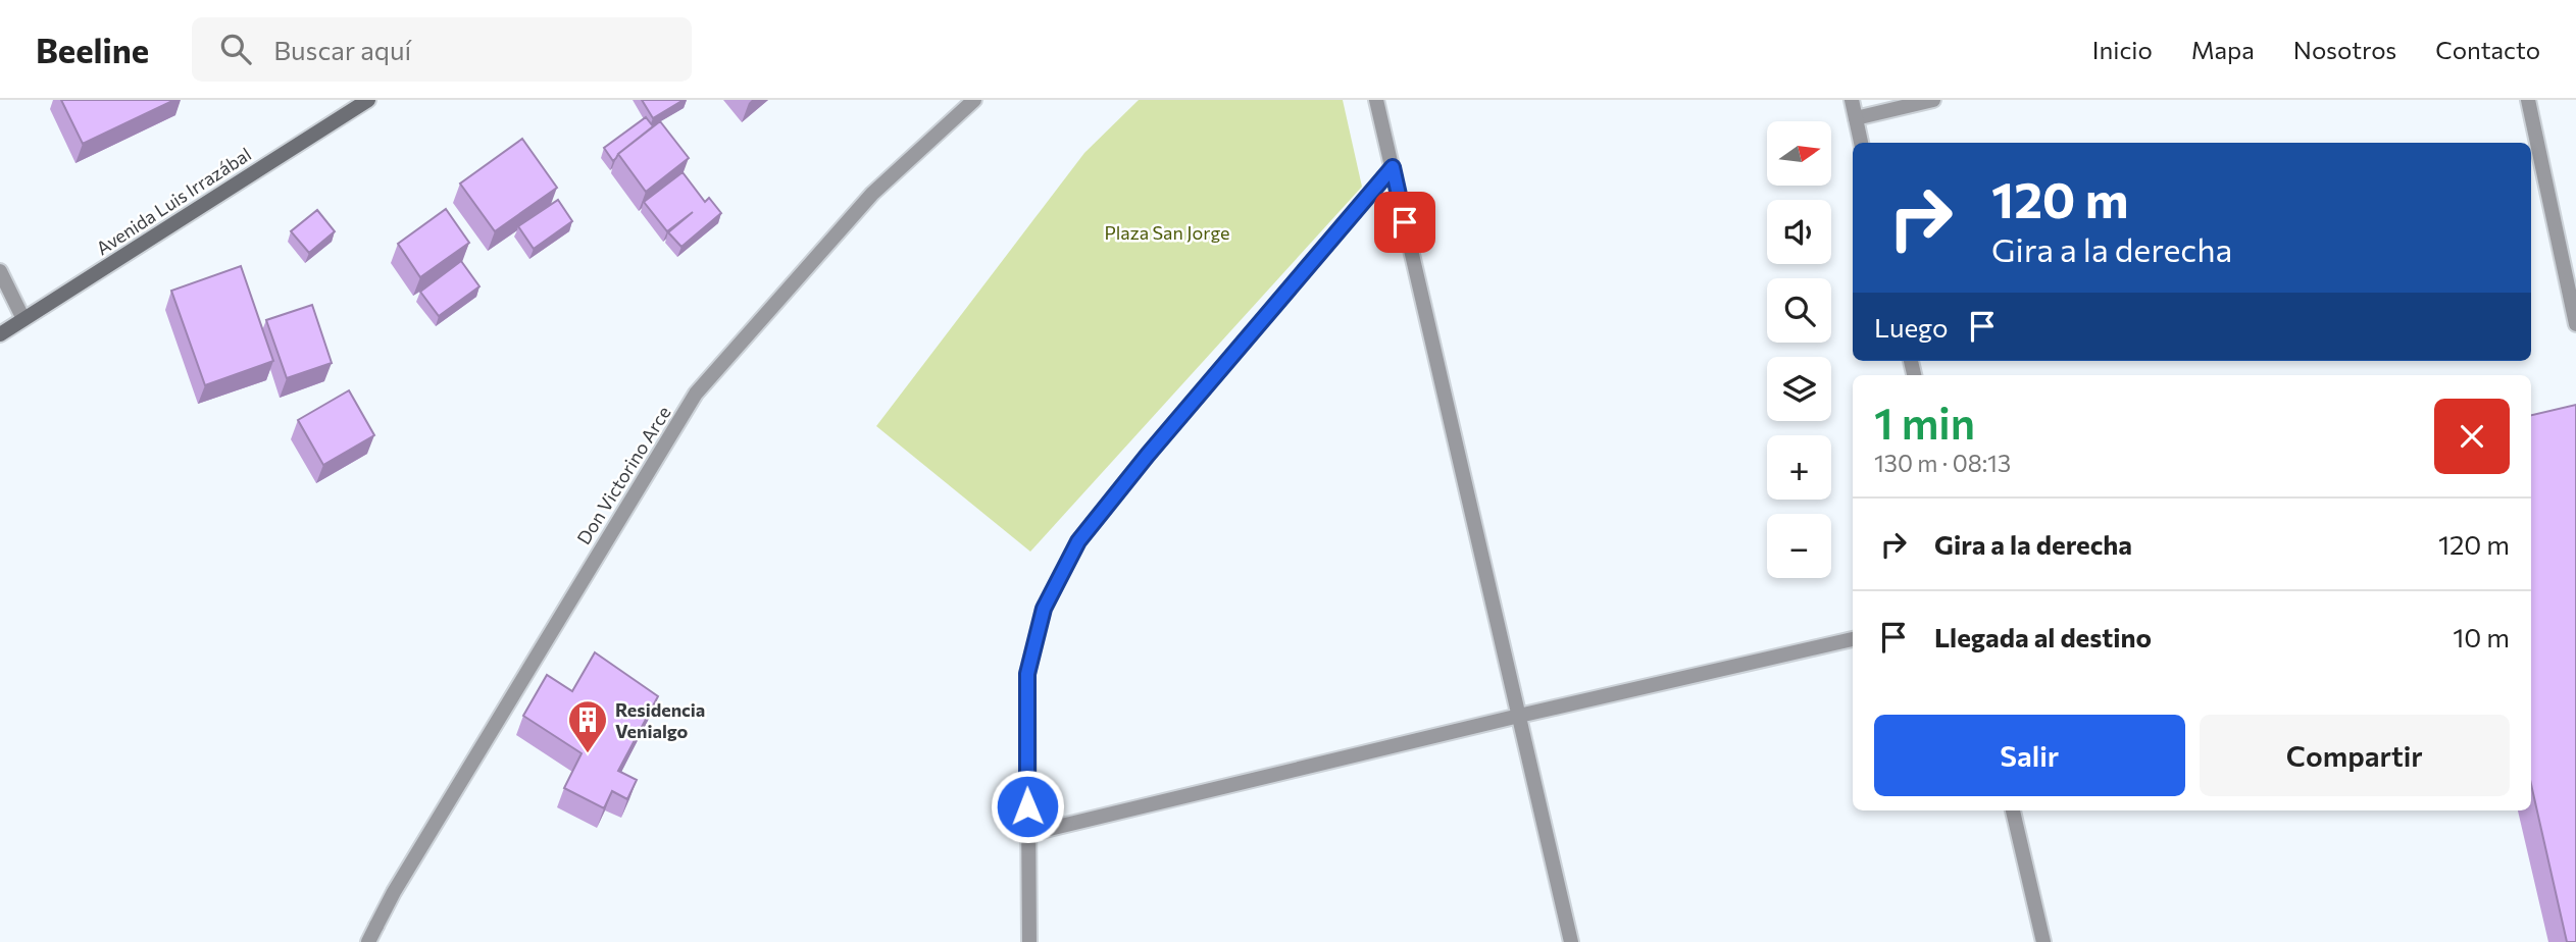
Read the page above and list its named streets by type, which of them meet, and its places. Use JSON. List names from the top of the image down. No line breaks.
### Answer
{"streets":{"main road":["Avenida Luis Irrazábal"],"street":["Don Victorino Arce"]},"parks":["Plaza San Jorge"],"places":{"building":["Residencia Venialgo"]},"north":"right","page":{"header":"Beeline","search":"Buscar aquí","nav":["Inicio","Mapa","Nosotros","Contacto"],"map_buttons":["+","−"],"turn":["120 m","Gira a la derecha"],"then":"Luego","heading":["1 min","130 m · 08:13"],"list":[{"name":"Gira a la derecha","value":"120 m"},{"name":"Llegada al destino","value":"10 m"}],"buttons":["Salir","Compartir"]}}
